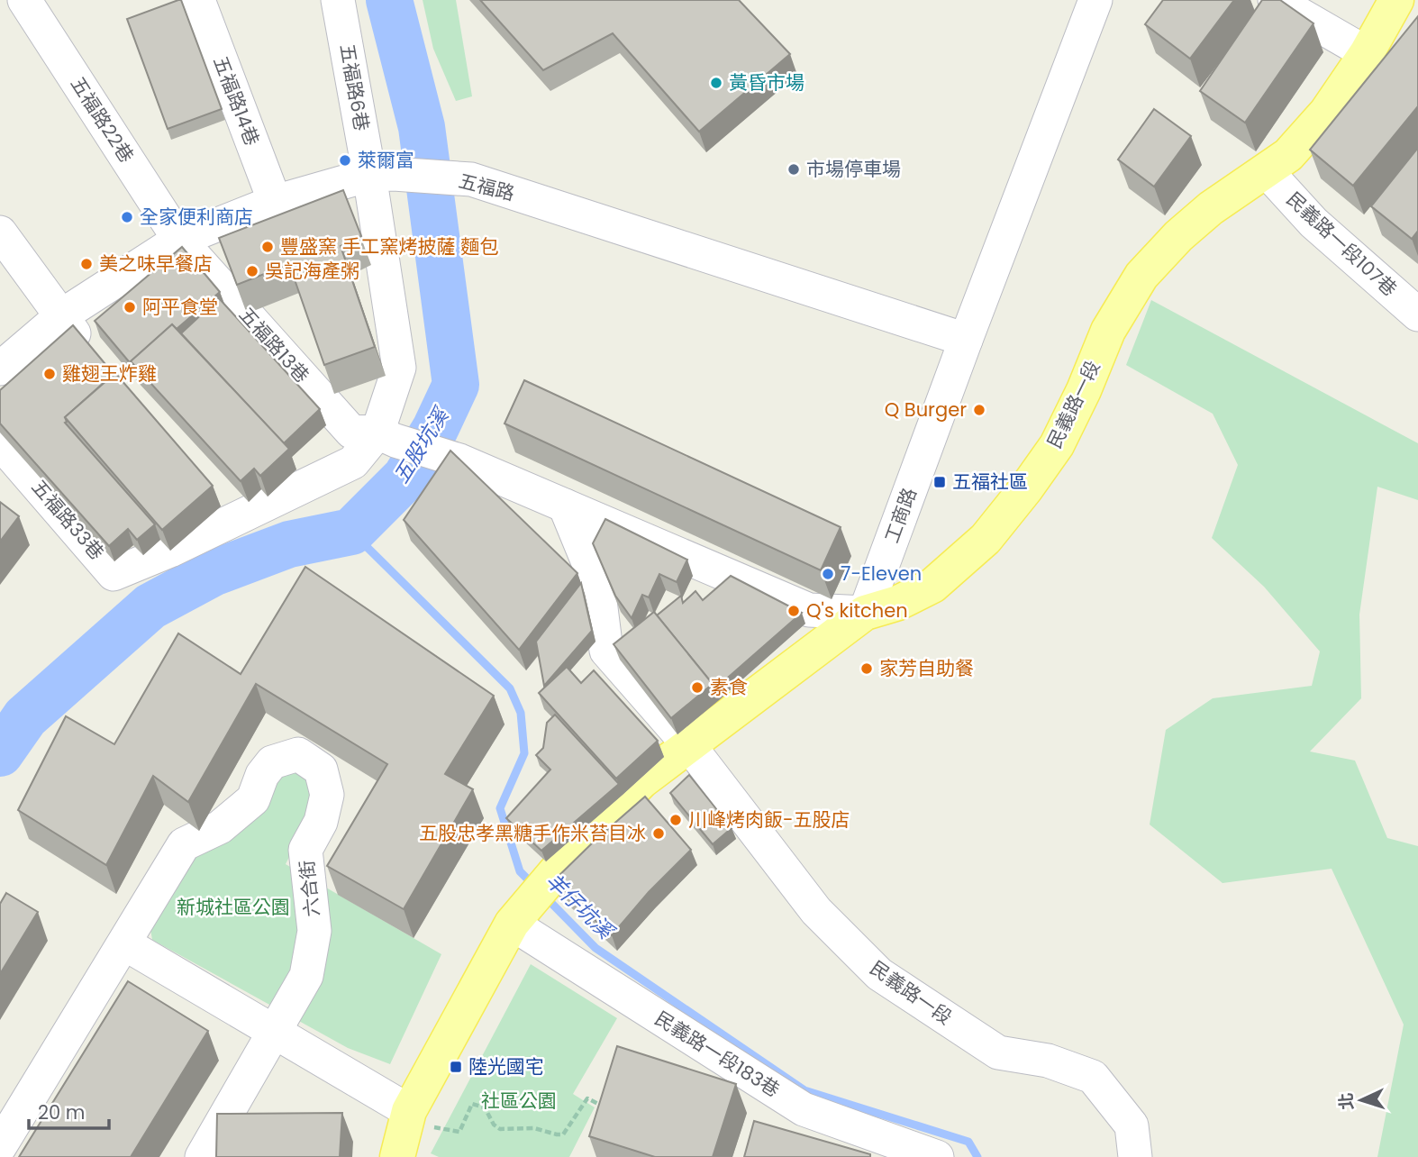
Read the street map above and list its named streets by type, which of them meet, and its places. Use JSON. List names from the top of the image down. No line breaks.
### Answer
{"streets":{"main road":["民義路一段"],"street":["五福路6巷","五福路14巷","五福路22巷","五福路","民義路一段107巷","五福路13巷","工商路","五福路33巷","六合街","民義路一段183巷"]},"crossings":[["五福路6巷","五福路"],["五福路6巷","五福路13巷"],["五福路14巷","五福路"],["五福路22巷","五福路"],["五福路22巷","五福路13巷"],["五福路","五福路13巷"],["五福路","工商路"],["民義路一段107巷","民義路一段"],["民義路一段","工商路"],["民義路一段","民義路一段183巷"]],"water":["五股坑溪","羊仔坑溪"],"parks":["新城社區公園","社區公園"],"places":{"other":["黃昏市場","萊爾富","市場停車場","全家便利商店","豐盛窯 手工窯烤披薩 麵包","美之味早餐店","吳記海產粥","阿平食堂","雞翅王炸雞","Q Burger","7-Eleven","Q's kitchen","家芳自助餐","素食","川峰烤肉飯-五股店","五股忠孝黑糖手作米苔目冰"],"transit":["五福社區","陸光國宅"]},"scale_bar":"20 m","north":"left"}
